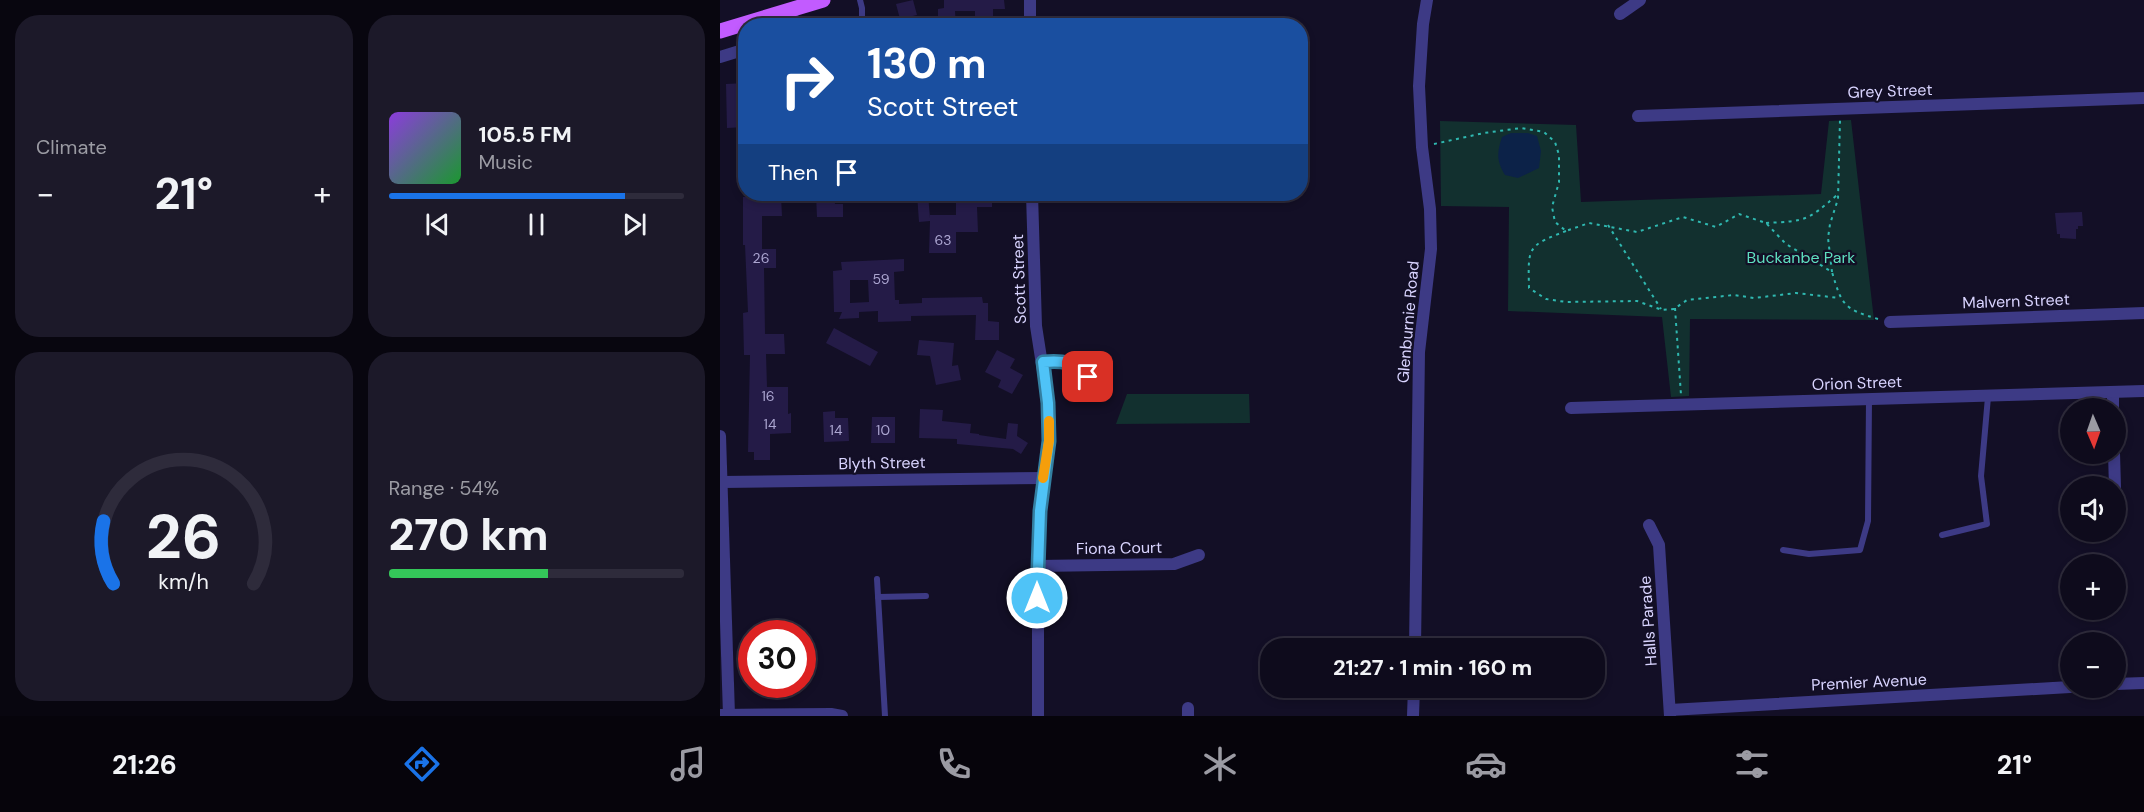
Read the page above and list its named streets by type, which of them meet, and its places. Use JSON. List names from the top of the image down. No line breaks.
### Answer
{"streets":{"street":["Grey Street","Scott Street","Malvern Street","Glenburnie Road","Orion Street","Blyth Street","Fiona Court","Halls Parade","Premier Avenue"]},"crossings":[["Scott Street","Blyth Street"],["Scott Street","Fiona Court"],["Halls Parade","Premier Avenue"]],"parks":["Buckanbe Park"],"house_numbers":["63","26","59","16","14","14","10"],"north":"bottom","page":{"tile":["Climate",["Range · 54%","270 km"]],"turn":["130 m","Scott Street"],"song":["105.5 FM","Music"],"then":"Then","heat":["−","21°","+"],"map_buttons":["+","−"],"limit":"30","trip":"21:27 · 1 min · 160 m","tabs":["21:26","21°"],"gauge":["26","km/h"]}}
